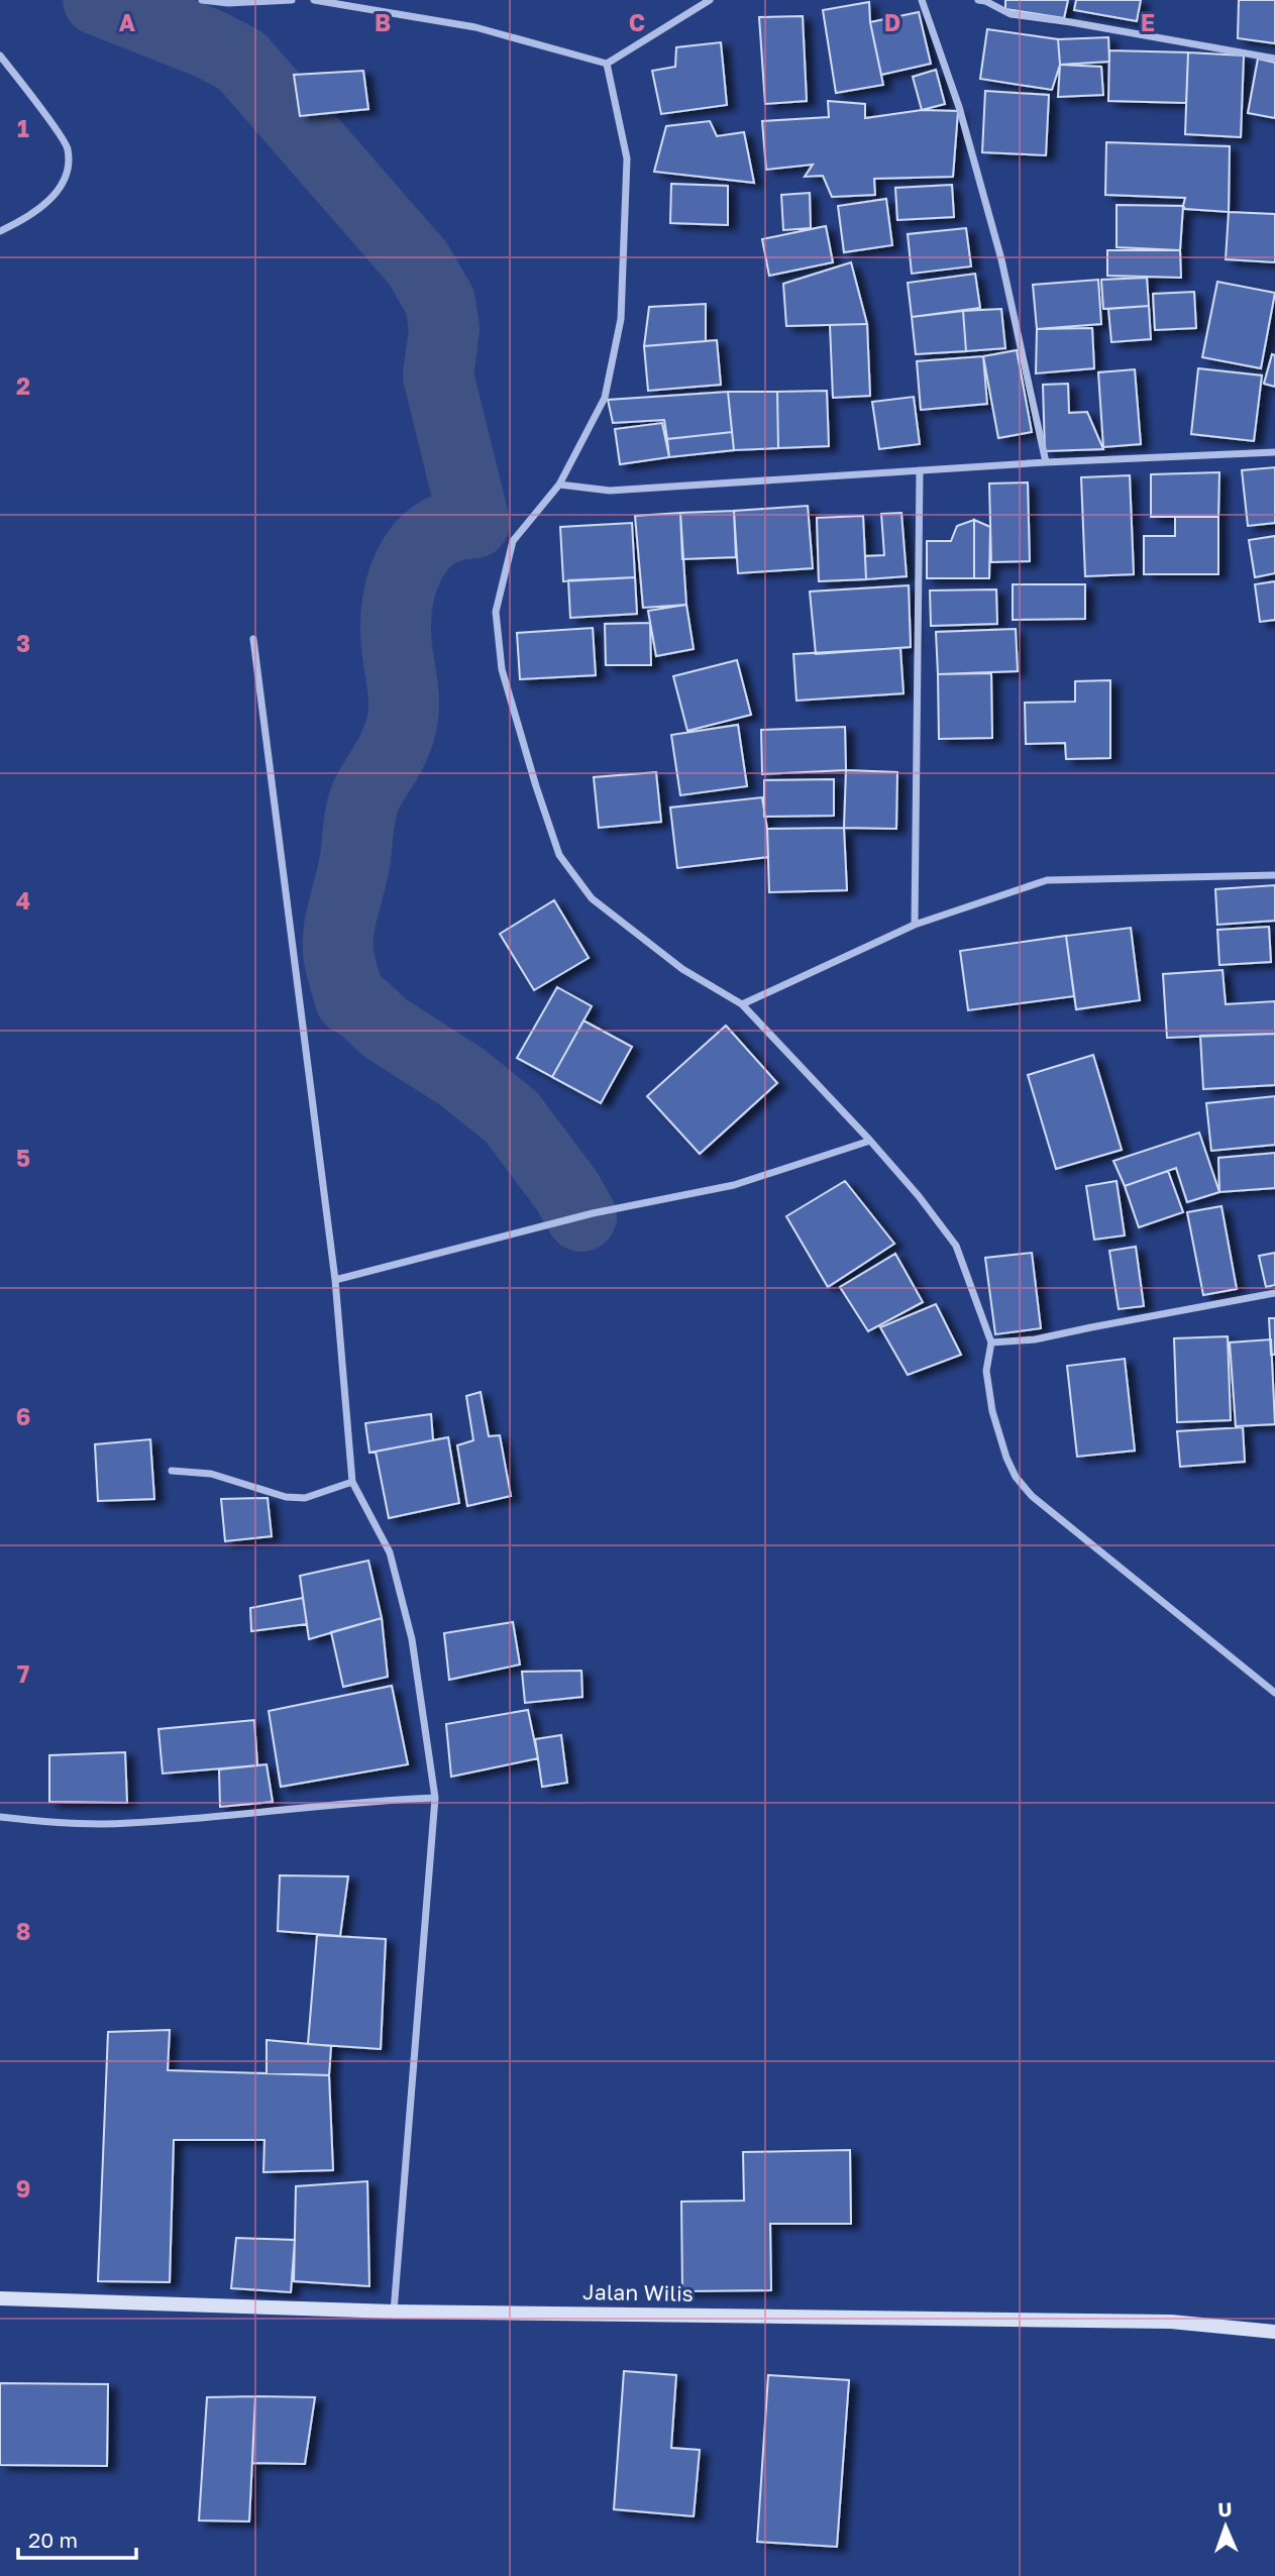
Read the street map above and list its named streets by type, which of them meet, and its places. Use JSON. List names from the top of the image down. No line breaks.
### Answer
{"streets":{"main road":["Jalan Wilis"]},"scale_bar":"20 m","north":"top","grid":{"columns":["A","B","C","D","E"],"rows":["1","2","3","4","5","6","7","8","9"]}}
